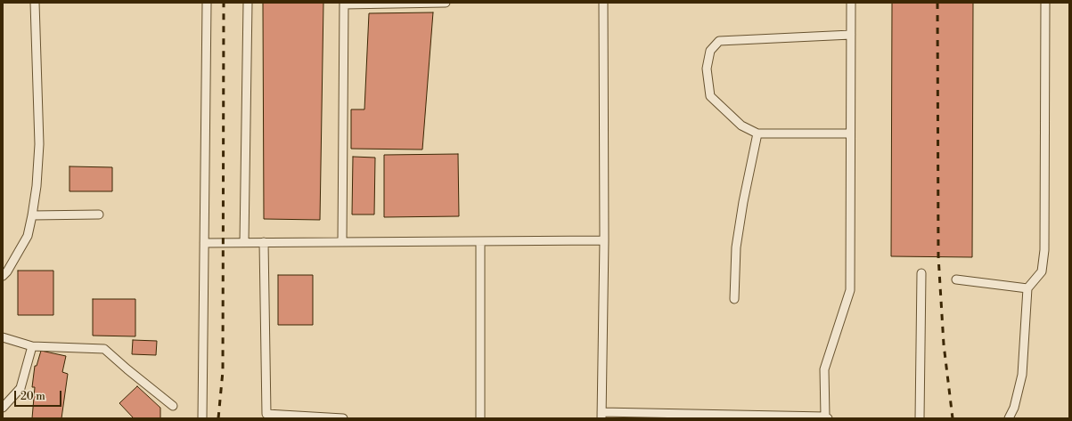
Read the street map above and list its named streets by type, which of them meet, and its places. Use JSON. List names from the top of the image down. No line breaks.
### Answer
{"scale_bar":"20 m"}
